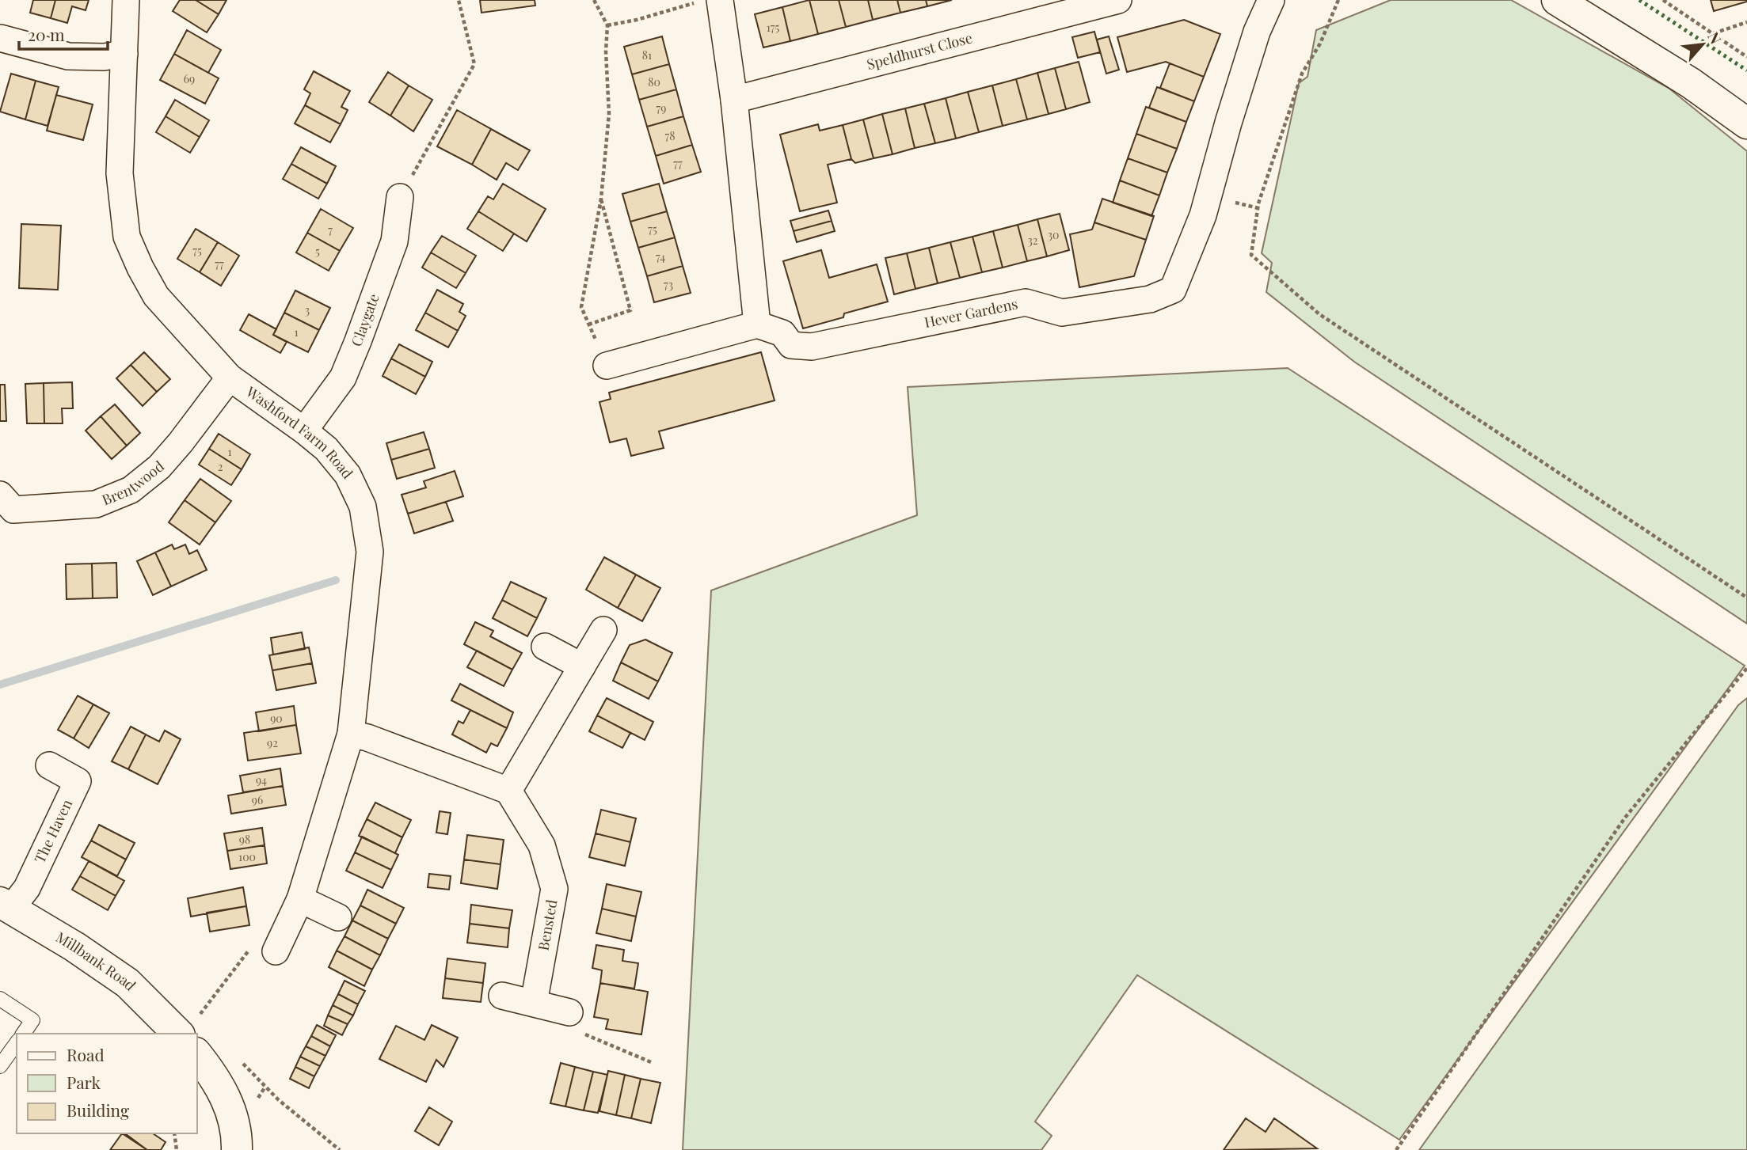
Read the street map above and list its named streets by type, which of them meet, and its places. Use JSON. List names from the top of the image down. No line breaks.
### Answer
{"streets":{"street":["Speldhurst Close","Hever Gardens","Claygate","Washford Farm Road","Brentwood","The Haven","Bensted","Millbank Road"]},"crossings":[["Claygate","Washford Farm Road"],["Washford Farm Road","Brentwood"],["The Haven","Millbank Road"]],"house_numbers":["175","81","69","80","79","78","77","75","7","30","32","75","5","74","77","73","3","1","1","2","90","92","94","96","98","100"],"legend":["Road","Park","Building"],"scale_bar":"20 m","north":"top right"}
